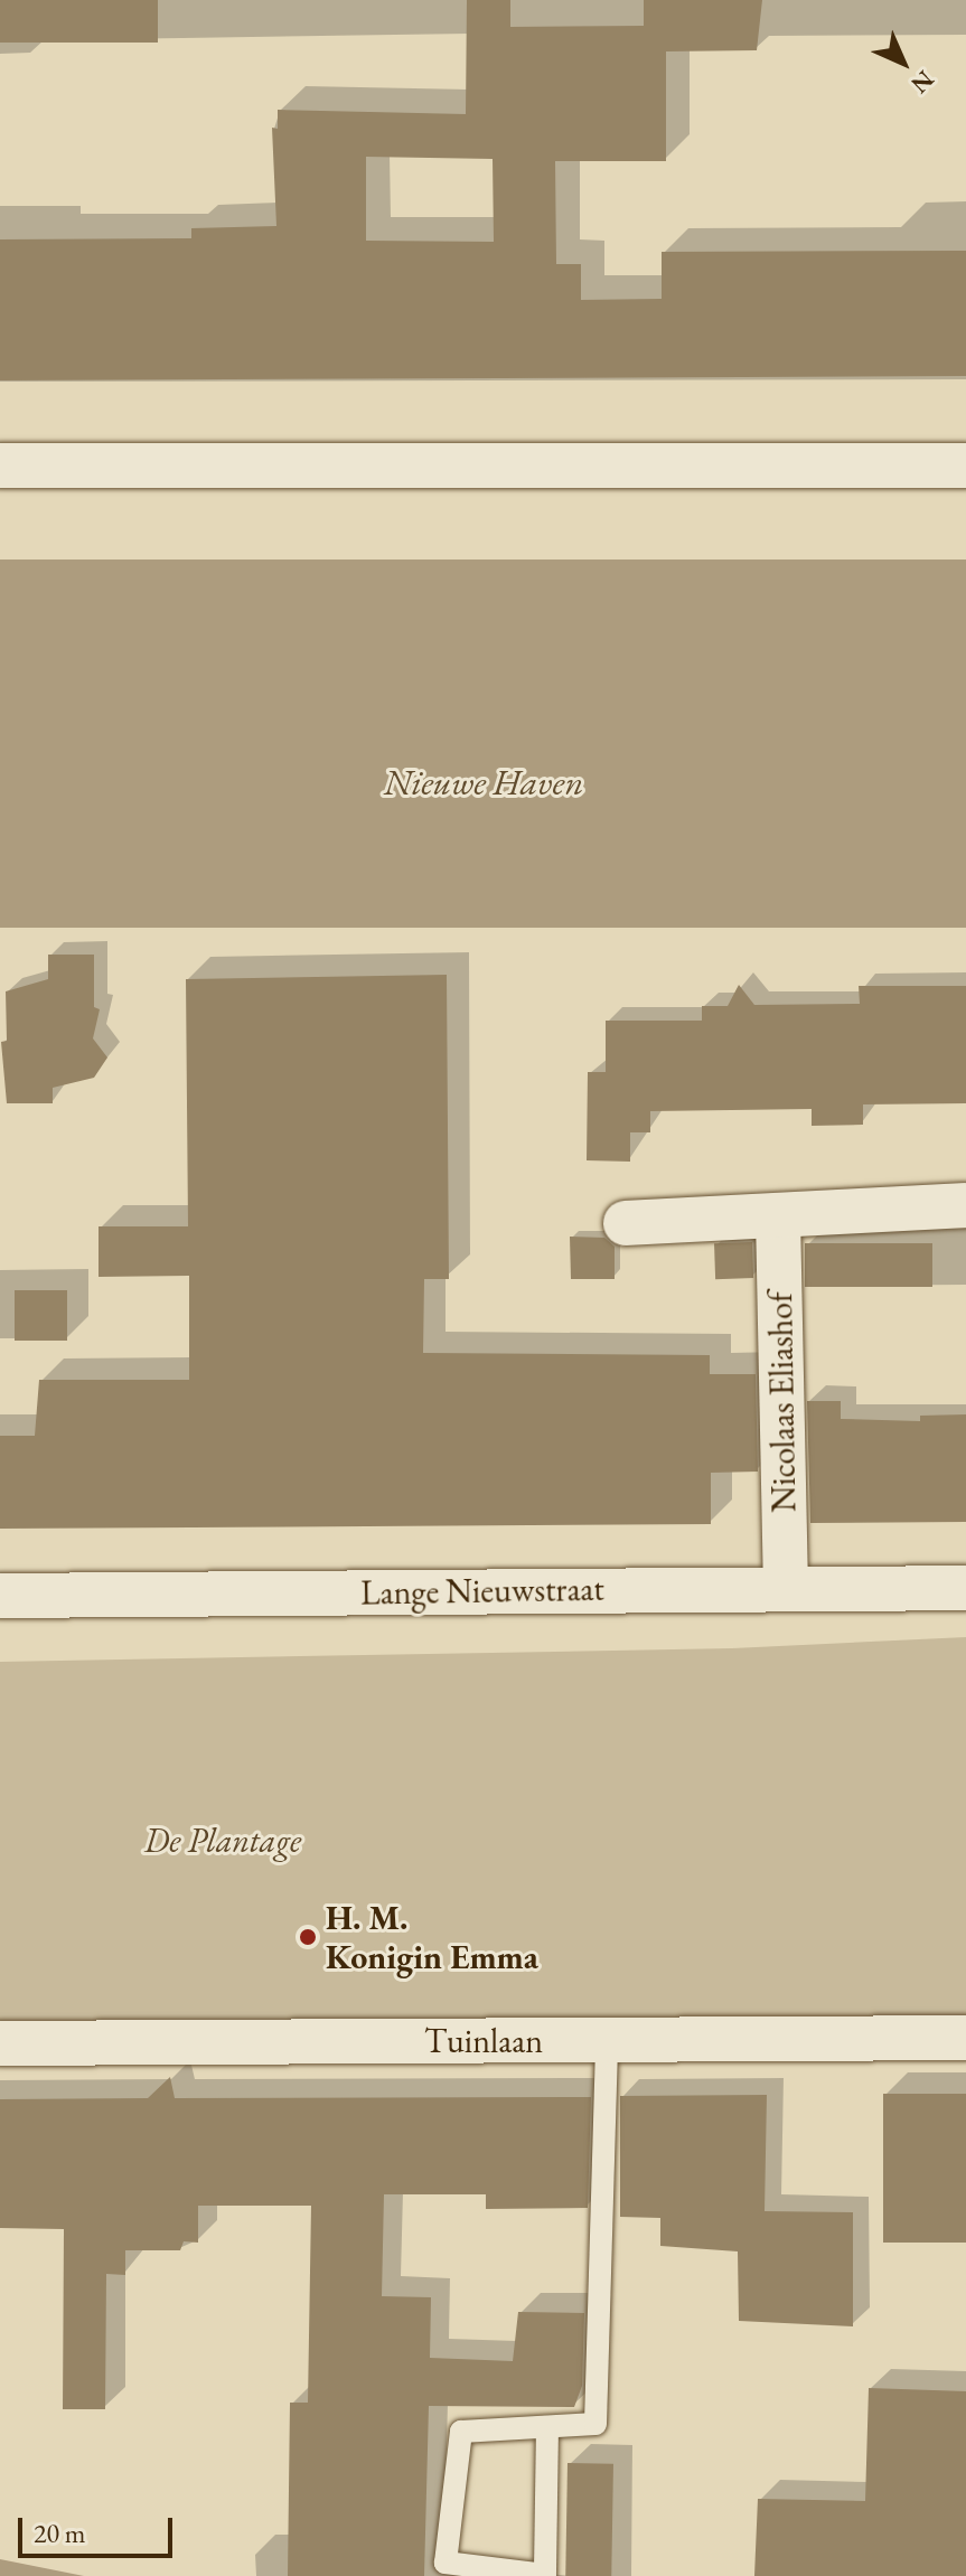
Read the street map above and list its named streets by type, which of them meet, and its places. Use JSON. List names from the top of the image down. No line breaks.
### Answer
{"streets":{"street":["Nicolaas Eliashof","Lange Nieuwstraat","Tuinlaan"]},"crossings":[["Nicolaas Eliashof","Lange Nieuwstraat"]],"water":["Nieuwe Haven"],"parks":["De Plantage"],"places":["H. M. Konigin Emma"],"scale_bar":"20 m","north":"bottom right"}
